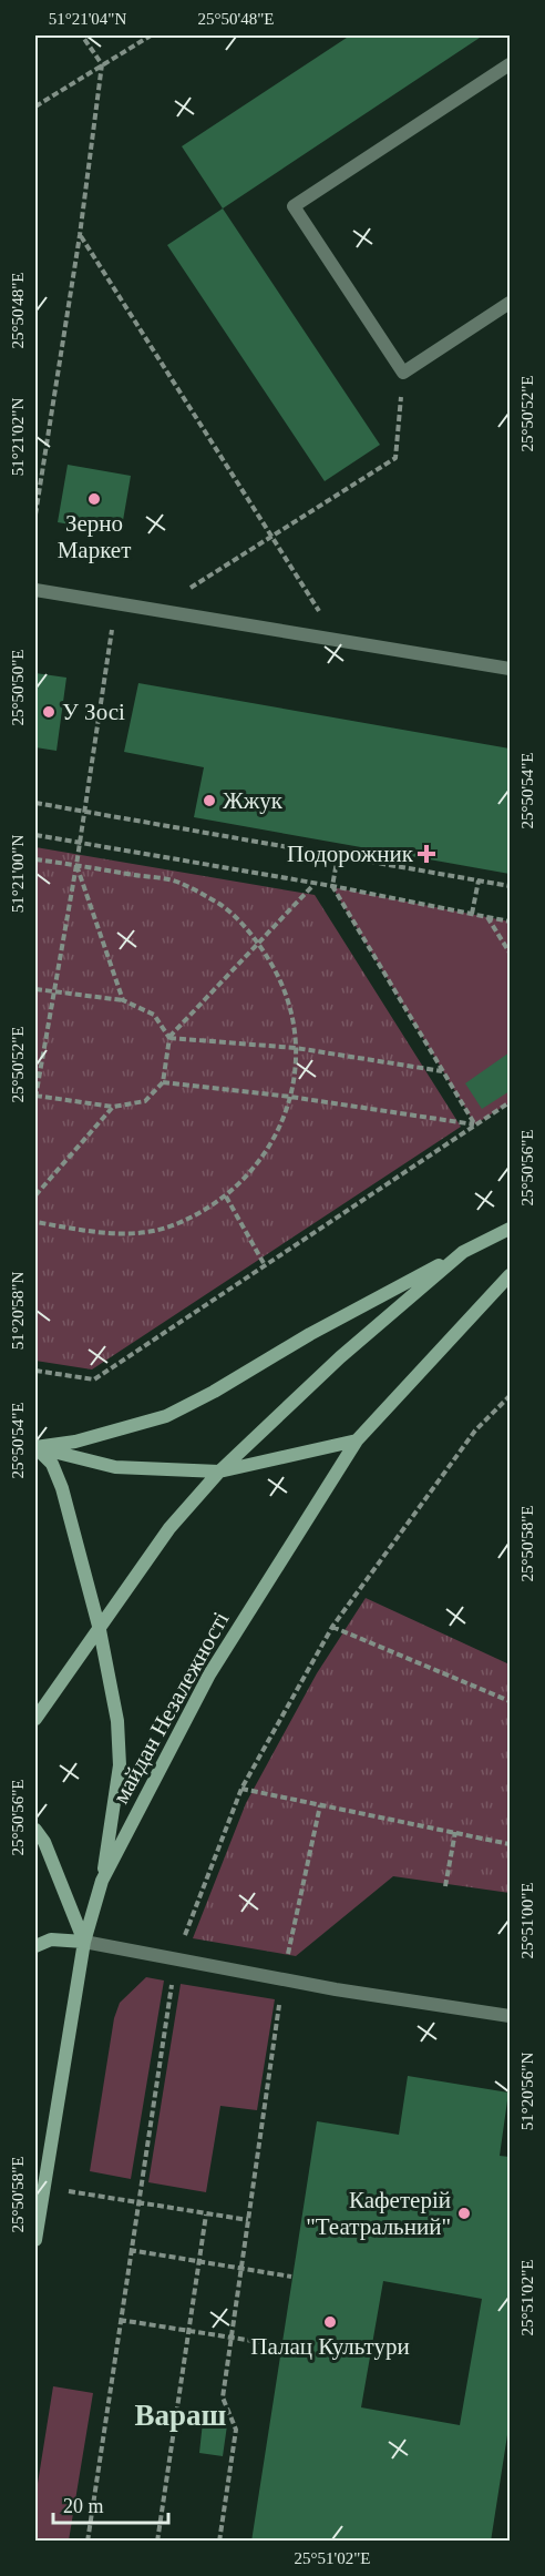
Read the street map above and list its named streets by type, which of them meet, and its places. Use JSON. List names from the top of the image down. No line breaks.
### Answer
{"streets":{"main road":["майдан Незалежності"]},"districts":["Вараш"],"places":{"other":["Зерно Маркет","У Зосі","Жжук","Кафетерій \"Театральний\"","Палац Культури"],"health":["Подорожник"]},"scale_bar":"20 m","coordinates":["51°21'04\"N","25°50'48\"E","25°50'52\"E","51°21'02\"N","25°50'50\"E","25°50'54\"E","51°21'00\"N","25°50'56\"E","51°20'58\"N","25°50'58\"E","25°51'00\"E","51°20'56\"N","25°51'02\"E"]}
